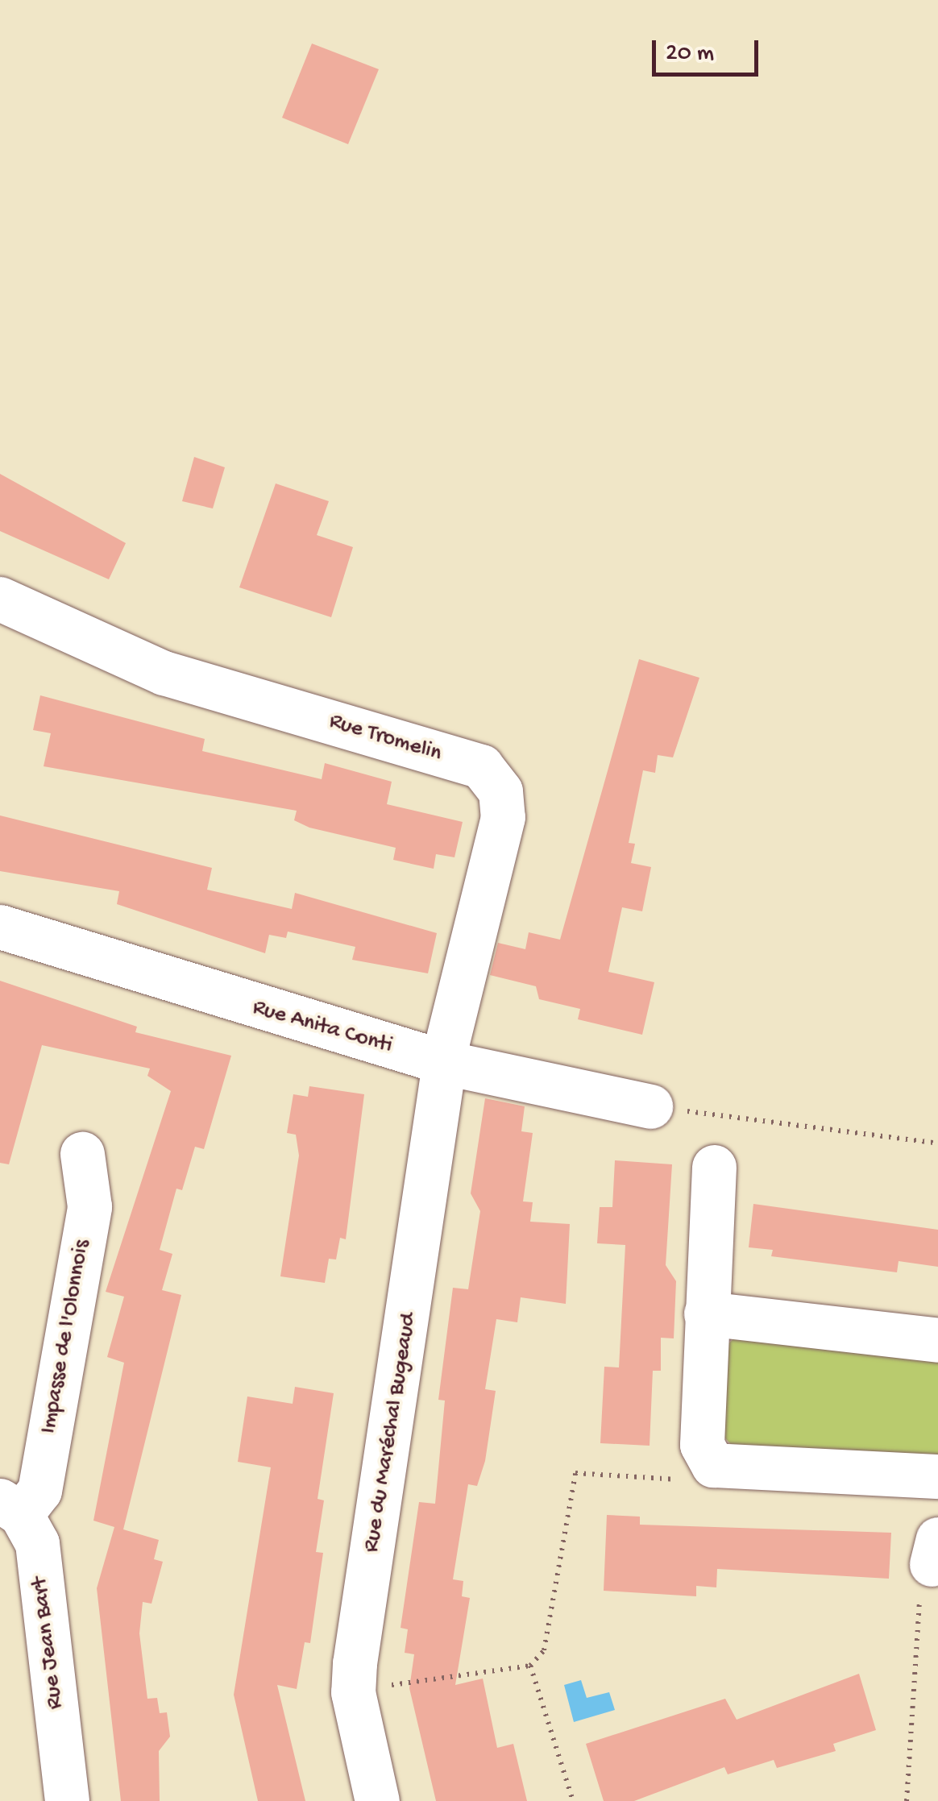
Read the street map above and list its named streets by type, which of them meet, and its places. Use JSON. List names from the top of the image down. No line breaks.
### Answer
{"streets":{"street":["Rue Tromelin","Rue Anita Conti","Impasse de l'Olonnois","Rue du Maréchal Bugeaud","Rue Jean Bart"]},"crossings":[["Rue Tromelin","Rue Anita Conti"],["Rue Tromelin","Rue du Maréchal Bugeaud"],["Rue Anita Conti","Rue du Maréchal Bugeaud"],["Impasse de l'Olonnois","Rue Jean Bart"]],"scale_bar":"20 m"}
